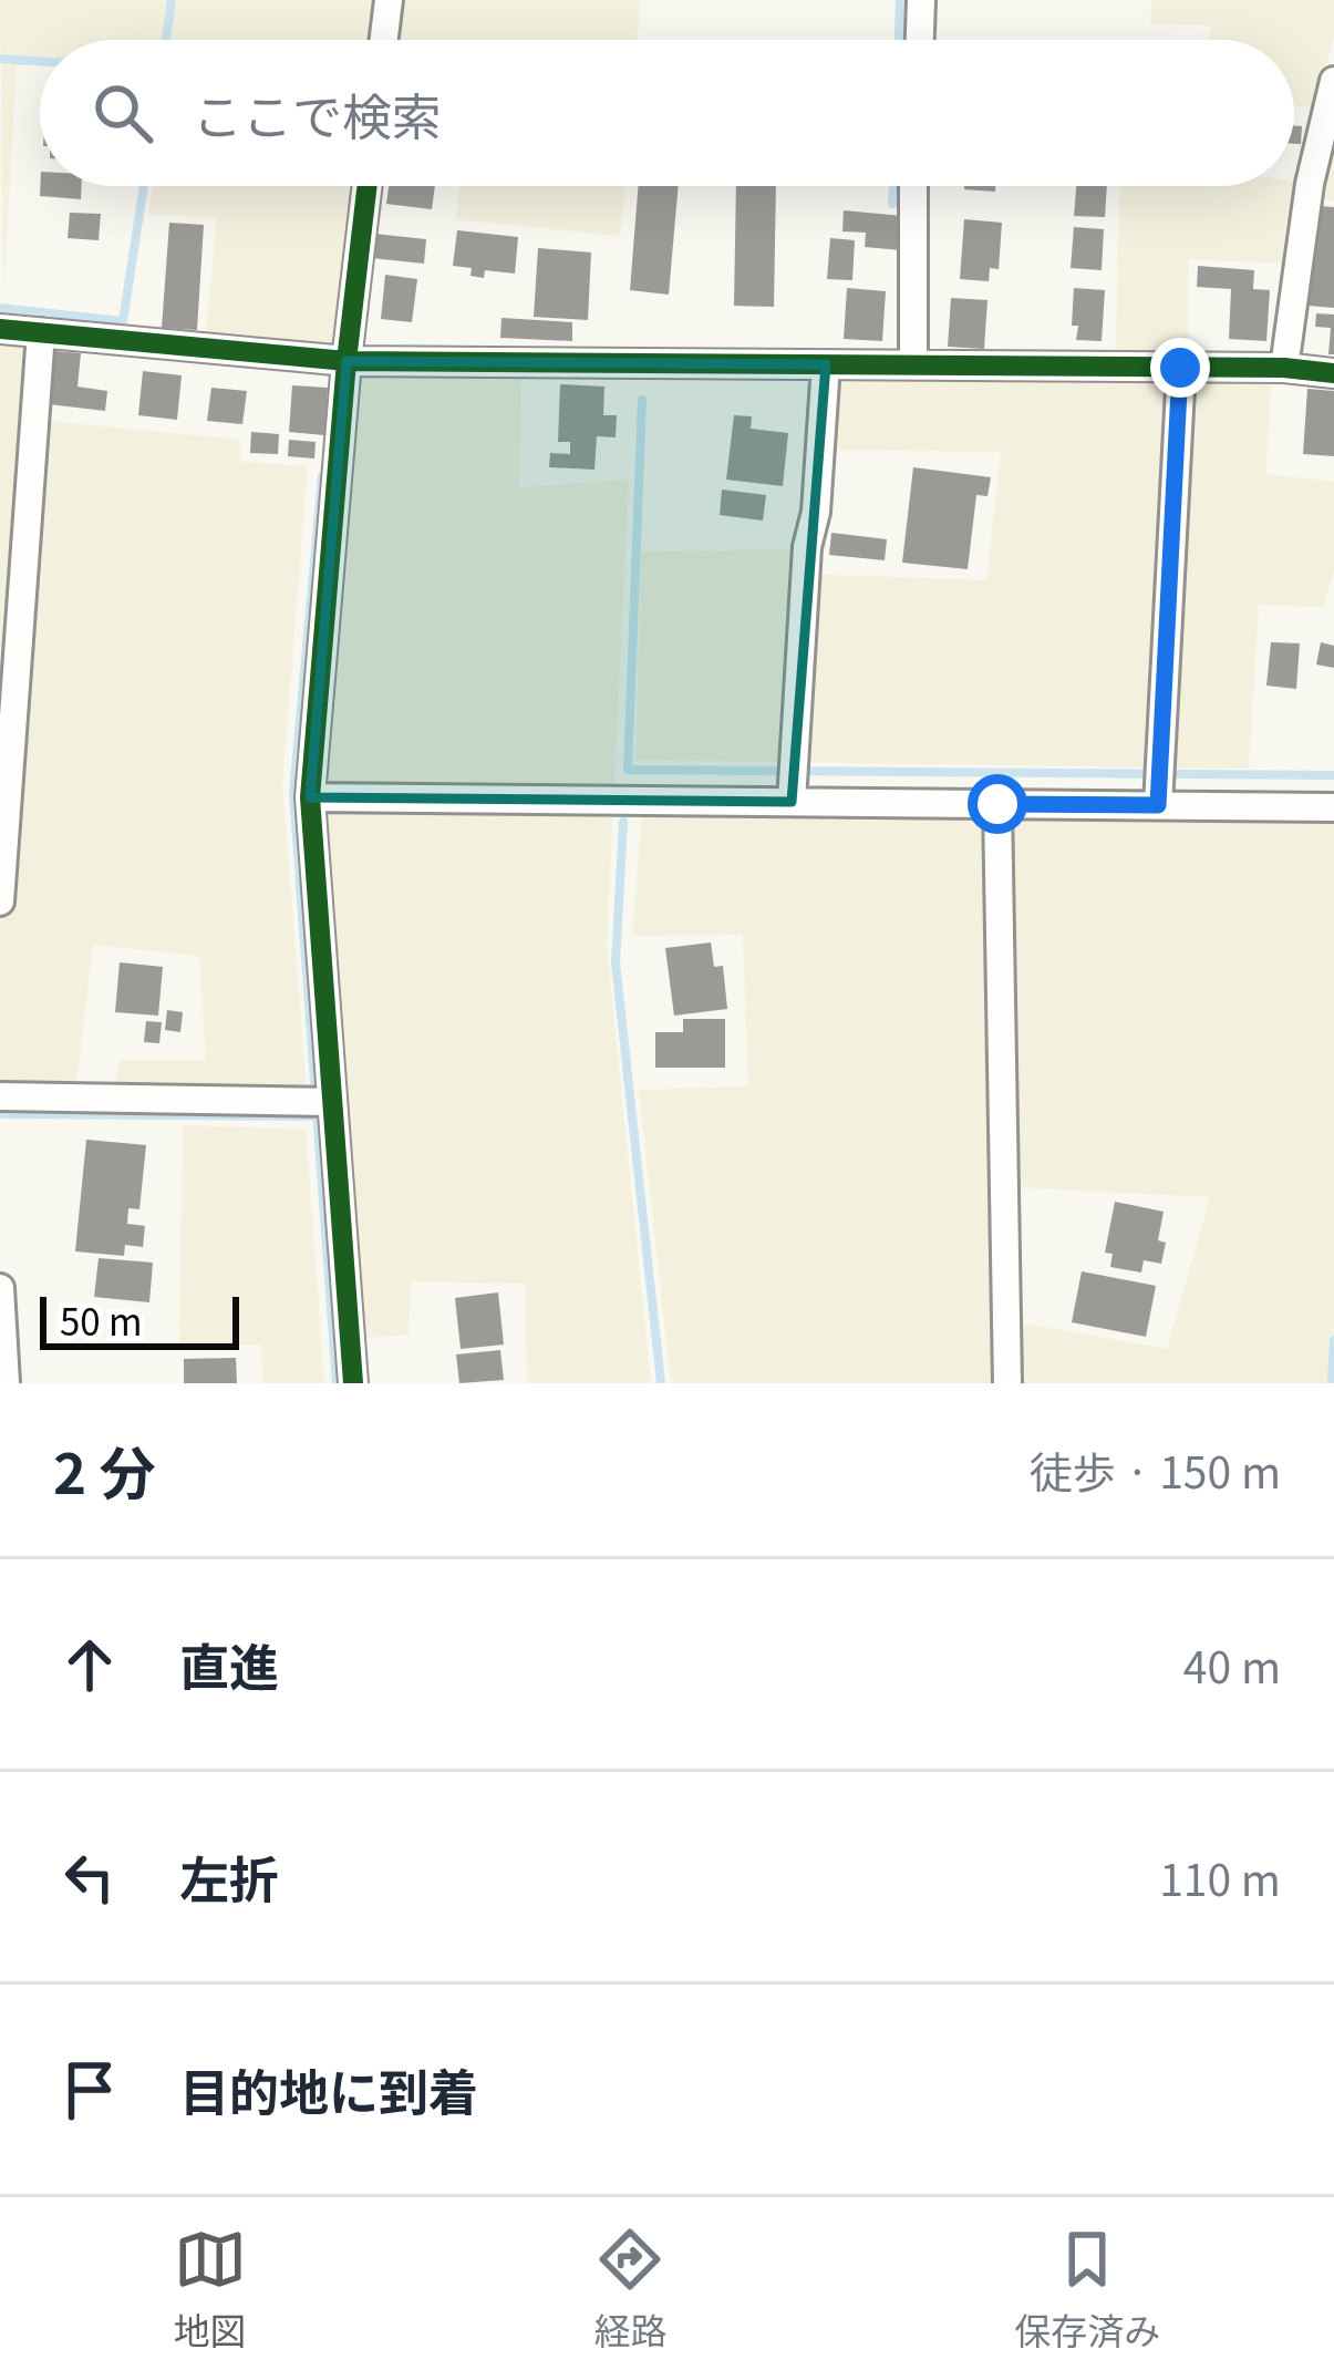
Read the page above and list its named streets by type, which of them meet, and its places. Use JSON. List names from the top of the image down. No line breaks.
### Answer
{"scale_bar":"50 m","page":{"search":"ここで検索","scale":"50 m","heading":["2 分","徒歩 · 150 m"],"list":[["直進","40 m"],["左折","110 m"],"目的地に到着"],"nav":["地図","経路","保存済み"]}}
